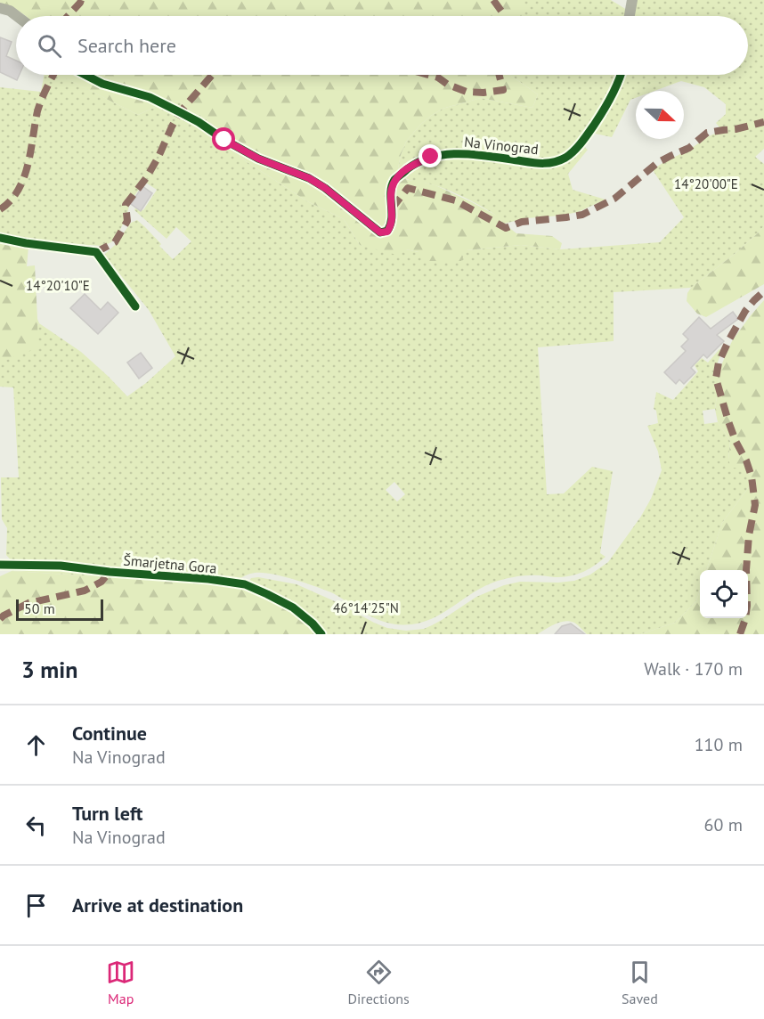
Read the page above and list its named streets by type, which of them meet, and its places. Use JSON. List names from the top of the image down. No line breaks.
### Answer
{"streets":{"street":["Na Vinograd","Šmarjetna Gora"]},"scale_bar":"50 m","north":"right","page":{"search":"Search here","scale":"50 m","heading":["3 min","Walk · 170 m"],"list":[["Continue","Na Vinograd","110 m"],["Turn left","Na Vinograd","60 m"],"Arrive at destination"],"nav":["Map","Directions","Saved"]},"coordinates":["14°20'00\"E","14°20'10\"E","46°14'25\"N"]}
